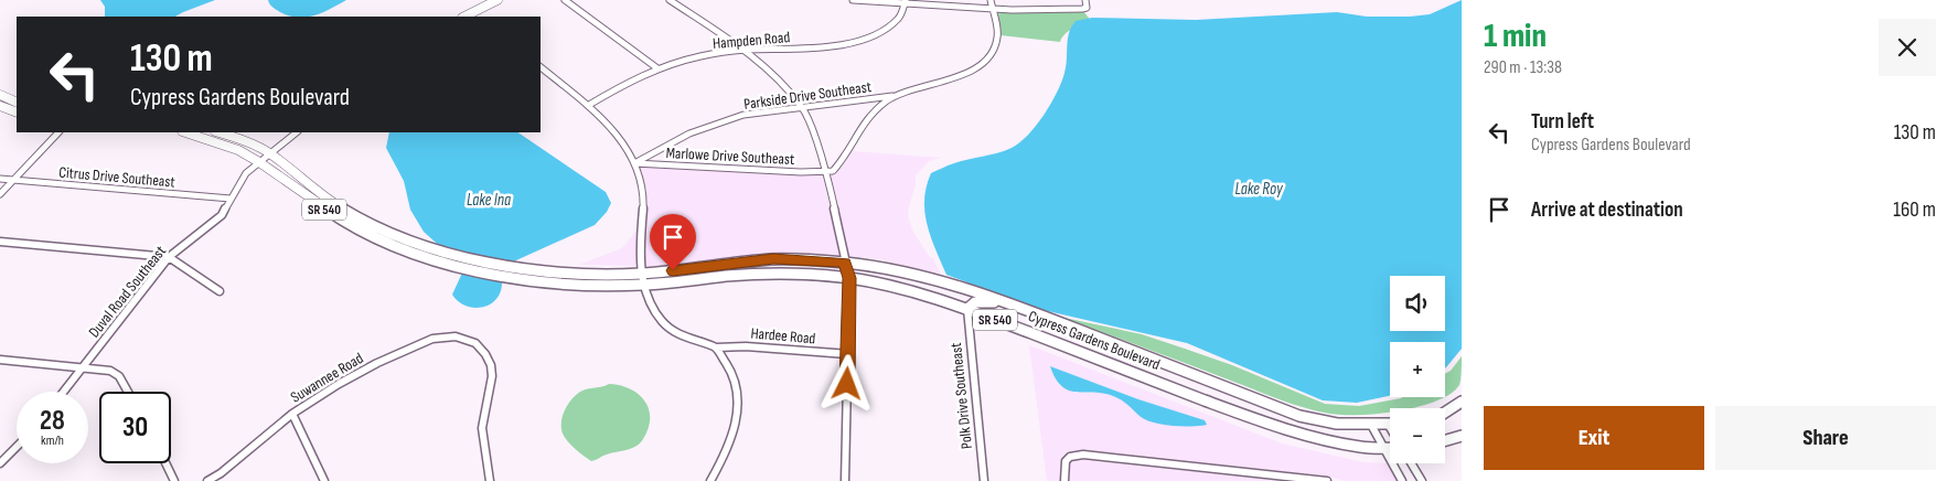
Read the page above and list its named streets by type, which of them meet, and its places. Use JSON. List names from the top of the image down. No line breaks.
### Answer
{"streets":{"main road":["SR 540","Cypress Gardens Boulevard"],"street":["Hampden Road","Parkside Drive Southeast","Marlowe Drive Southeast","Citrus Drive Southeast","Duval Road Southeast","Hardee Road","Suwannee Road","Polk Drive Southeast"]},"crossings":[["Hampden Road","Hardee Road"],["Parkside Drive Southeast","Marlowe Drive Southeast"],["Parkside Drive Southeast","Hardee Road"],["Marlowe Drive Southeast","Hardee Road"],["Citrus Drive Southeast","Duval Road Southeast"],["Duval Road Southeast","Cypress Gardens Boulevard"],["Hardee Road","Cypress Gardens Boulevard"],["Cypress Gardens Boulevard","Polk Drive Southeast"]],"water":["Lake Roy","Lake Ina"],"page":{"heading":["1 min","290 m · 13:38"],"turn":["130 m","Cypress Gardens Boulevard"],"list":[{"name":"Turn left","note":"Cypress Gardens Boulevard","value":"130 m"},{"name":"Arrive at destination","value":"160 m"}],"map_buttons":["+","−"],"speed":"28 km/h","limit":"30","buttons":["Exit","Share"]}}
